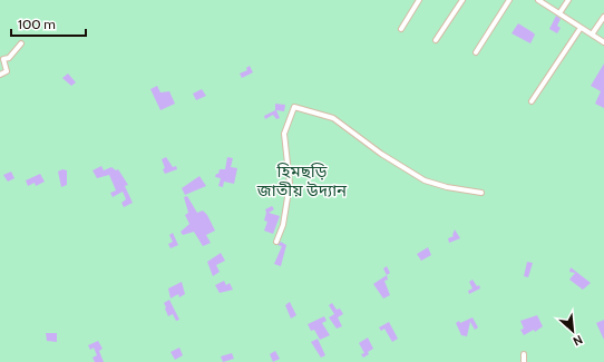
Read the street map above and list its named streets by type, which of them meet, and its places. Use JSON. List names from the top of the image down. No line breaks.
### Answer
{"parks":["হিমছড়ি জাতীয় উদ্যান"],"scale_bar":"100 m","north":"bottom right"}
